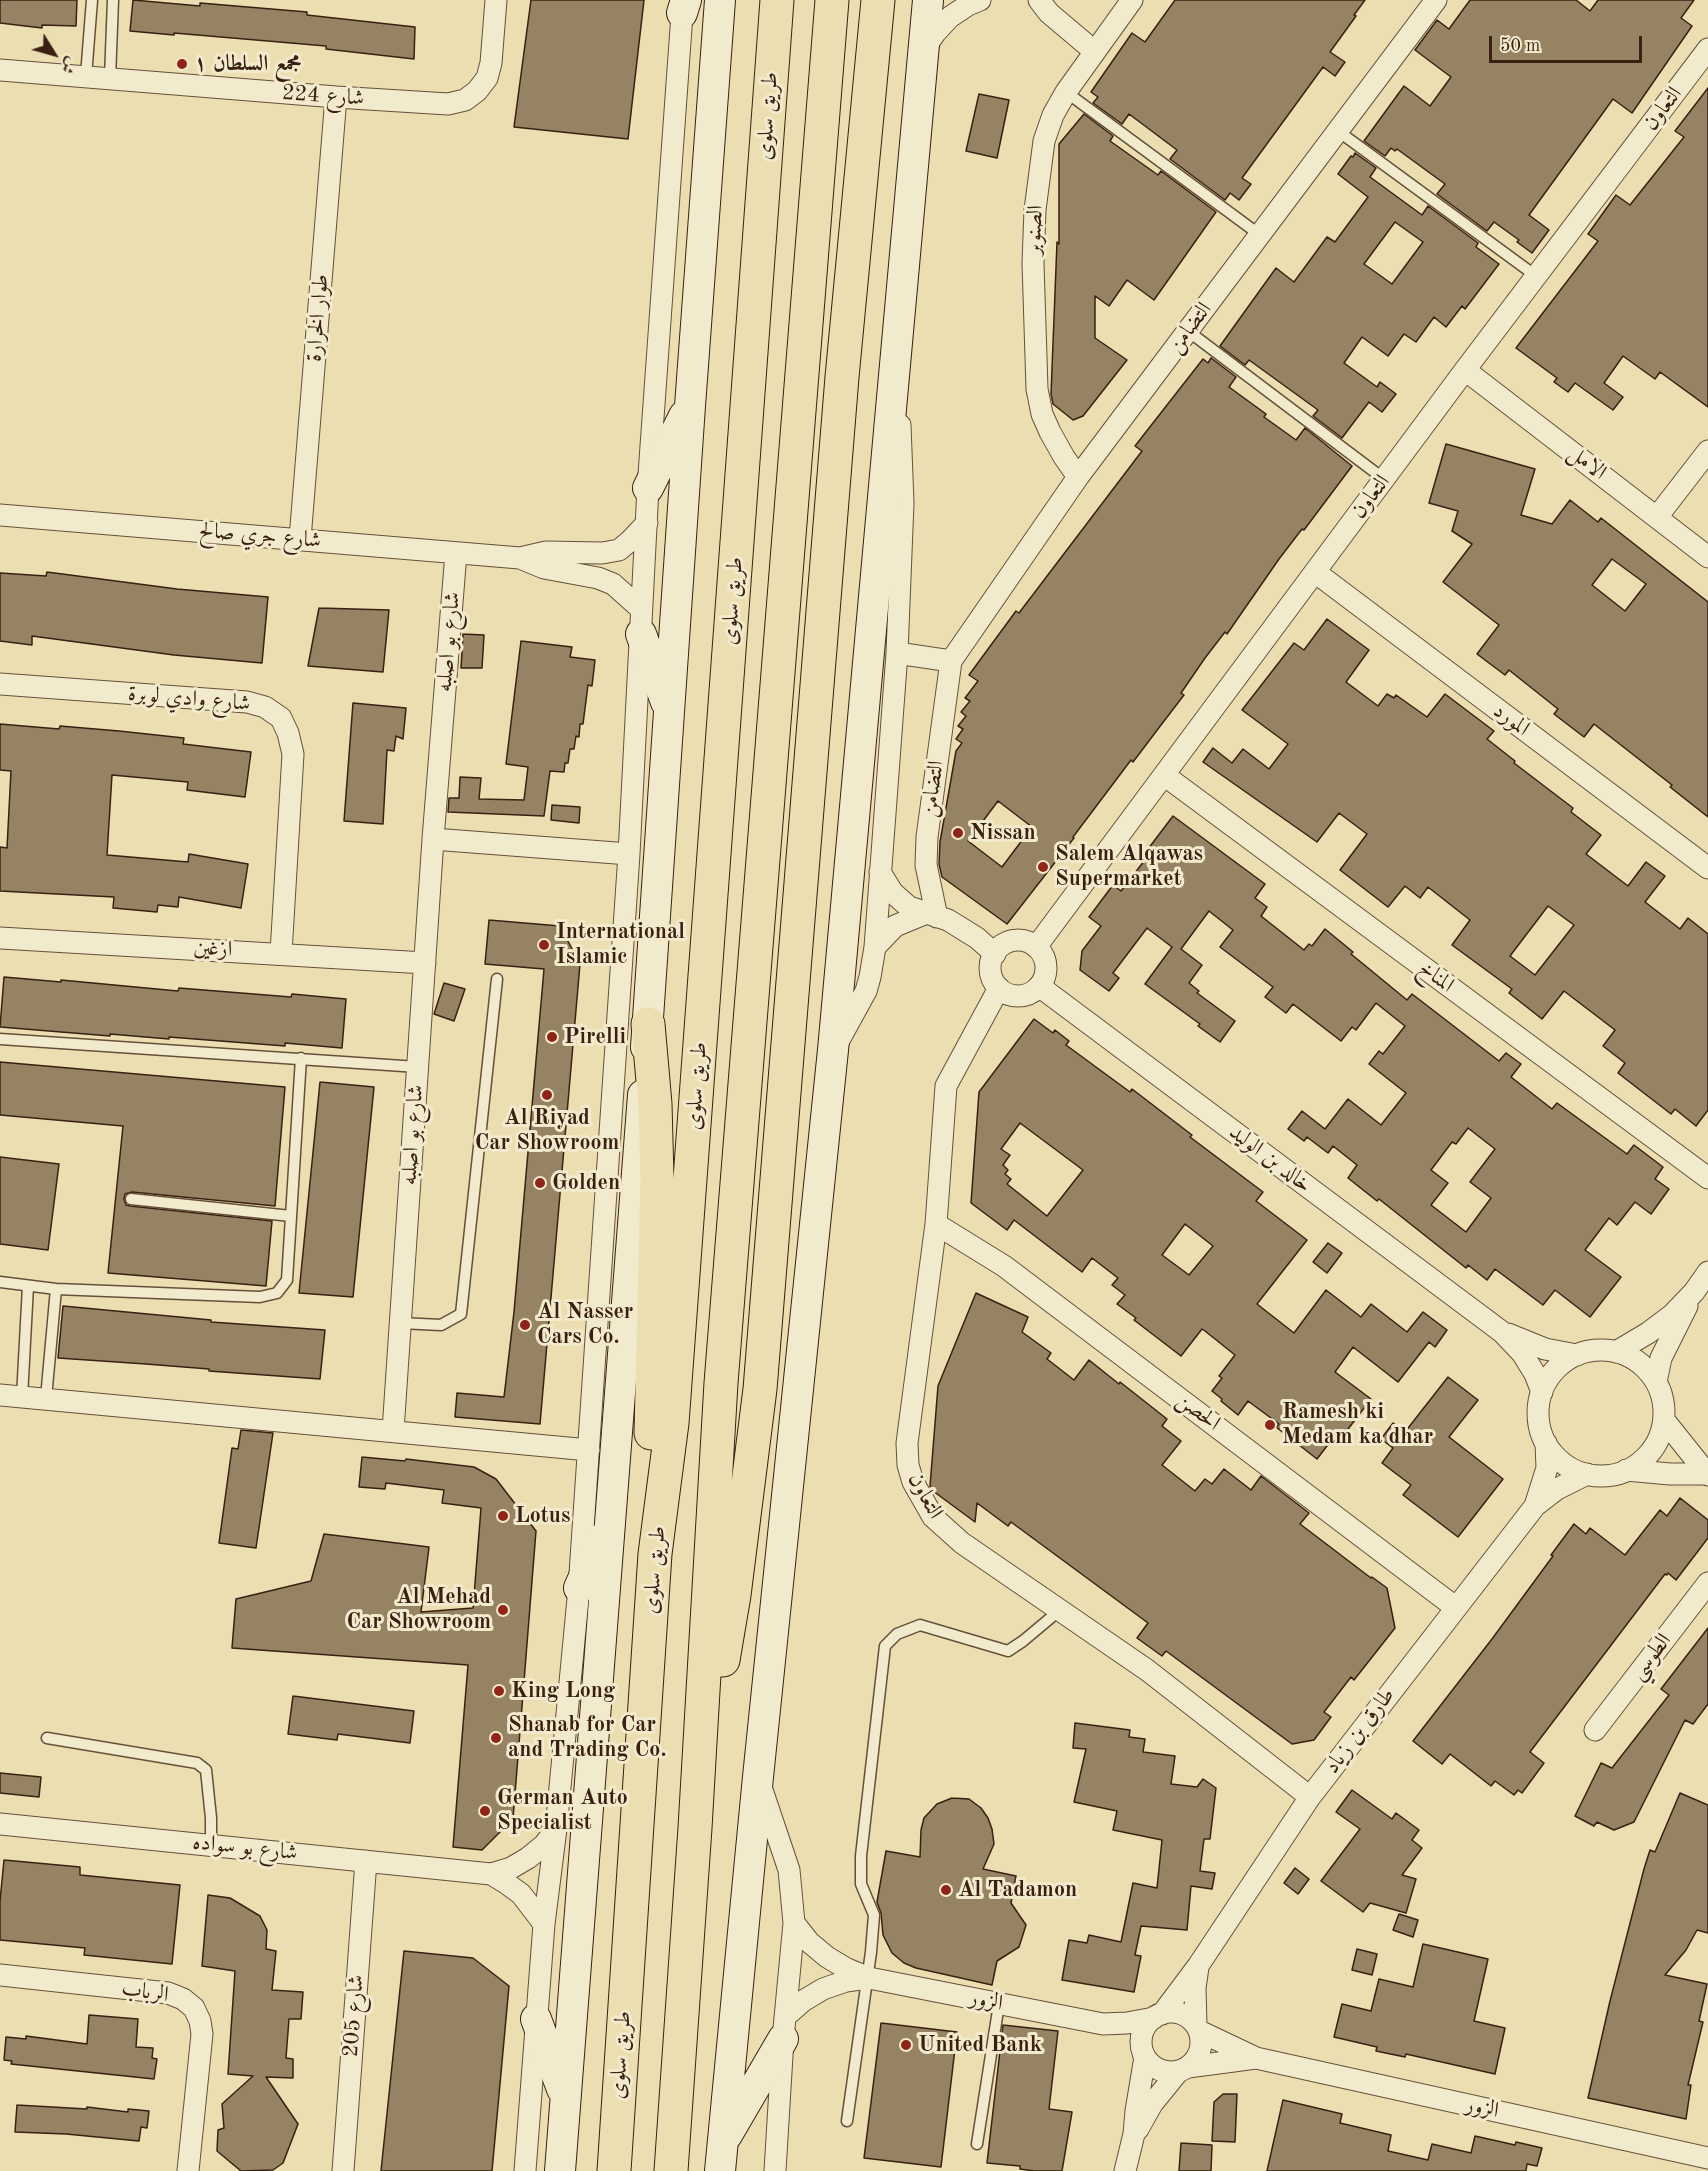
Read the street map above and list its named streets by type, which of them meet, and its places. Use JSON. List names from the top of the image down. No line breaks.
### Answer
{"streets":{"highway":["طريق سلوى"],"street":["شارع 224","التعاون","الصنوبر","طوار الخرارة","التضامن","الامل","شارع جري صالح","شارع بو اصلبه","شارع وادي لوبرة","المورد","ازغين","المناخ","خالد بن الوليد","الحصن","الطوسي","طارق بن زياد","شارع بو سواده","الرباب","الزور","شارع 205"]},"crossings":[["شارع 224","طوار الخرارة"],["التعاون","الامل"],["التعاون","المورد"],["التعاون","المناخ"],["التعاون","خالد بن الوليد"],["التعاون","الحصن"],["التعاون","طارق بن زياد"],["الصنوبر","التضامن"],["طوار الخرارة","شارع جري صالح"],["شارع جري صالح","شارع بو اصلبه"],["شارع بو اصلبه","ازغين"],["شارع وادي لوبرة","ازغين"],["خالد بن الوليد","طارق بن زياد"],["الحصن","طارق بن زياد"],["طارق بن زياد","الزور"],["شارع بو سواده","شارع 205"]],"places":["مجمع السلطان ١","Nissan","Salem Alqawas Supermarket","International Islamic","Pirelli","Al Riyad Car Showroom","Golden","Al Nasser Cars Co.","Ramesh ki Medam ka dhar","Lotus","Al Mehad Car Showroom","King Long","Shanab for Car and Trading Co.","German Auto Specialist","Al Tadamon","United Bank"],"scale_bar":"50 m","north":"bottom right"}
